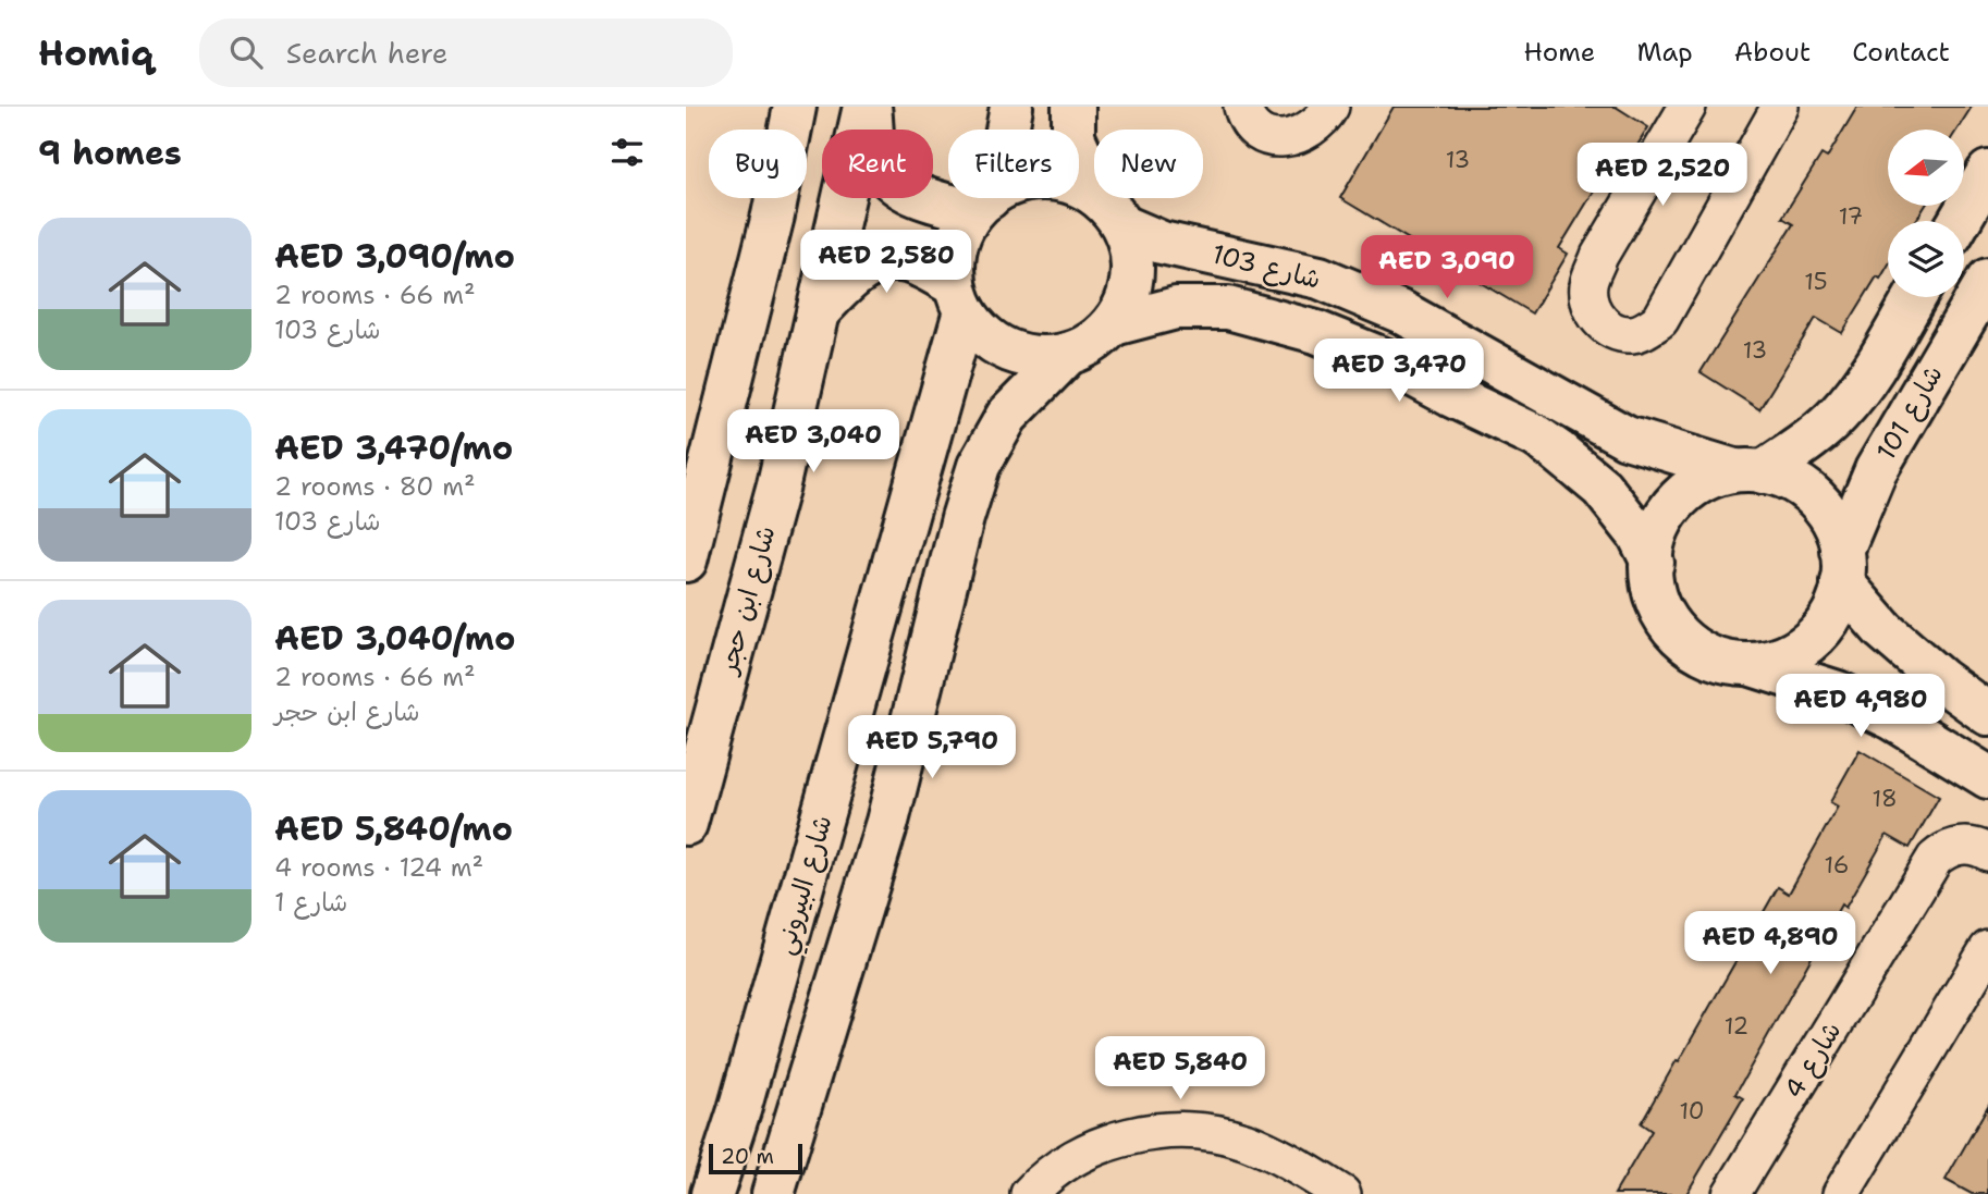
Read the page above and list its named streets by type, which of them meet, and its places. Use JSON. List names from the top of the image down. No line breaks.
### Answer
{"streets":{"street":["شارع 103","شارع 101","شارع ابن حجر","شارع البيروني","شارع 4"]},"crossings":[["شارع 103","شارع 101"],["شارع 103","شارع البيروني"]],"house_numbers":["13","17","15","13","18","16","12","10"],"scale_bar":"20 m","north":"left","page":{"header":"Homiq","search":"Search here","nav":["Home","Map","About","Contact"],"heading":"9 homes","chip":["Buy","Rent","Filters","New"],"price":["AED 2,520","AED 2,580","AED 3,090","AED 3,470","AED 3,040","AED 4,980","AED 5,790","AED 4,890","AED 5,840"],"list":[{"name":"AED 3,090/mo","note":"2 rooms · 66 m² · شارع 103"},{"name":"AED 3,470/mo","note":"2 rooms · 80 m² · شارع 103"},{"name":"AED 3,040/mo","note":"2 rooms · 66 m² · شارع ابن حجر"},{"name":"AED 5,840/mo","note":"4 rooms · 124 m² · شارع 1"}],"scale":"20 m"}}
